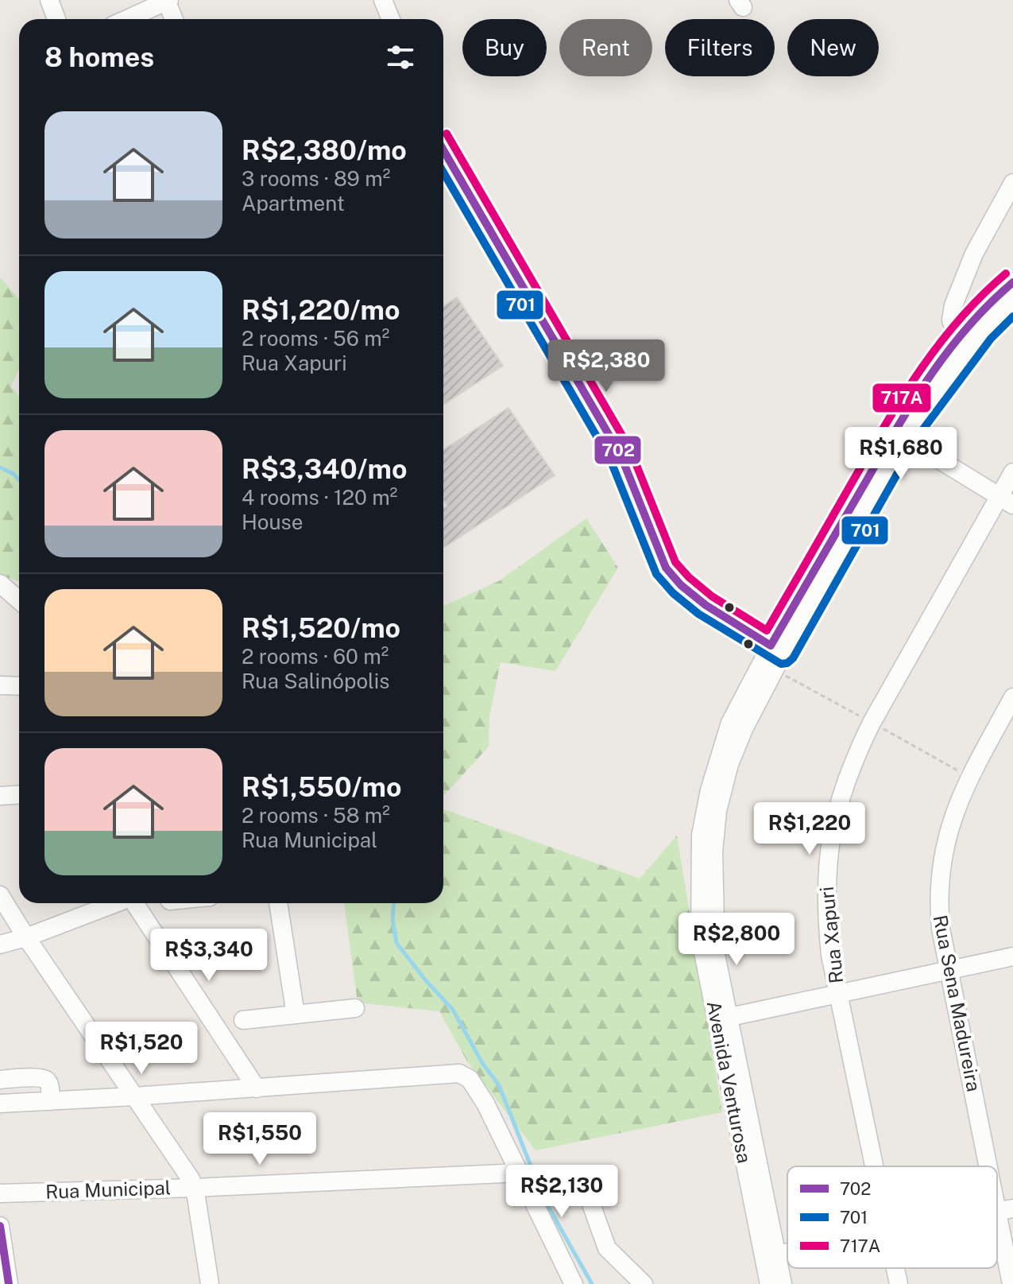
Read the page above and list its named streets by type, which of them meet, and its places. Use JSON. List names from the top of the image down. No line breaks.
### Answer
{"streets":{"street":["Rua Xapuri","Rua Sena Madureira","Avenida Venturosa","Rua Municipal"]},"lines":["transit line 717A","transit line 702","transit line 701"],"legend":["702","701","717A"],"page":{"chip":["Buy","Rent","Filters","New"],"heading":"8 homes","list":[{"name":"R$2,380/mo","note":"3 rooms · 89 m² · Apartment"},{"name":"R$1,220/mo","note":"2 rooms · 56 m² · Rua Xapuri"},{"name":"R$3,340/mo","note":"4 rooms · 120 m² · House"},{"name":"R$1,520/mo","note":"2 rooms · 60 m² · Rua Salinópolis"},{"name":"R$1,550/mo","note":"2 rooms · 58 m² · Rua Municipal"}],"price":["R$2,380","R$1,680","R$1,220","R$2,800","R$3,340","R$1,520","R$1,550","R$2,130"]}}
